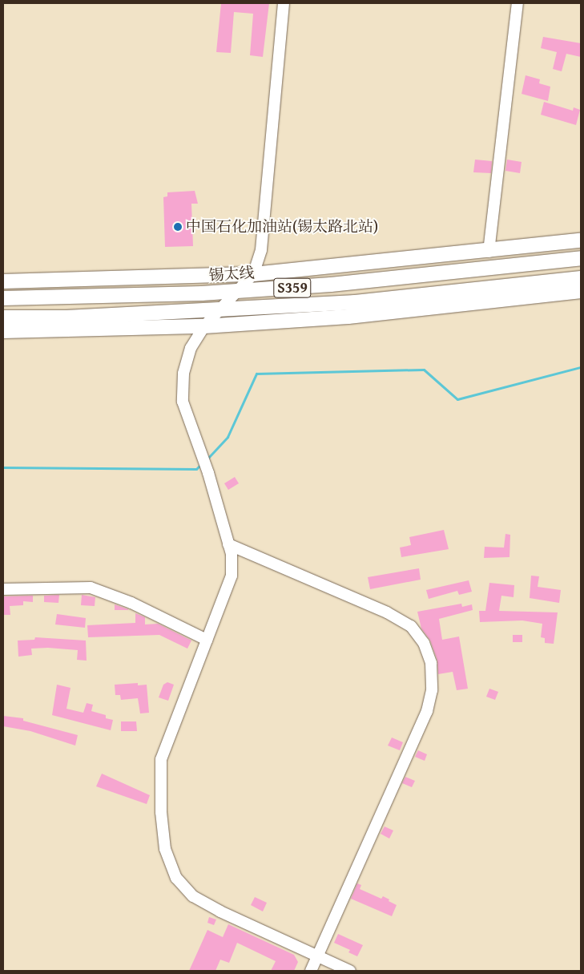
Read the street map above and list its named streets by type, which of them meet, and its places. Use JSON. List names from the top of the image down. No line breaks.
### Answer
{"streets":{"main road":["锡太线","S359"]},"places":["中国石化加油站(锡太路北站)"]}
